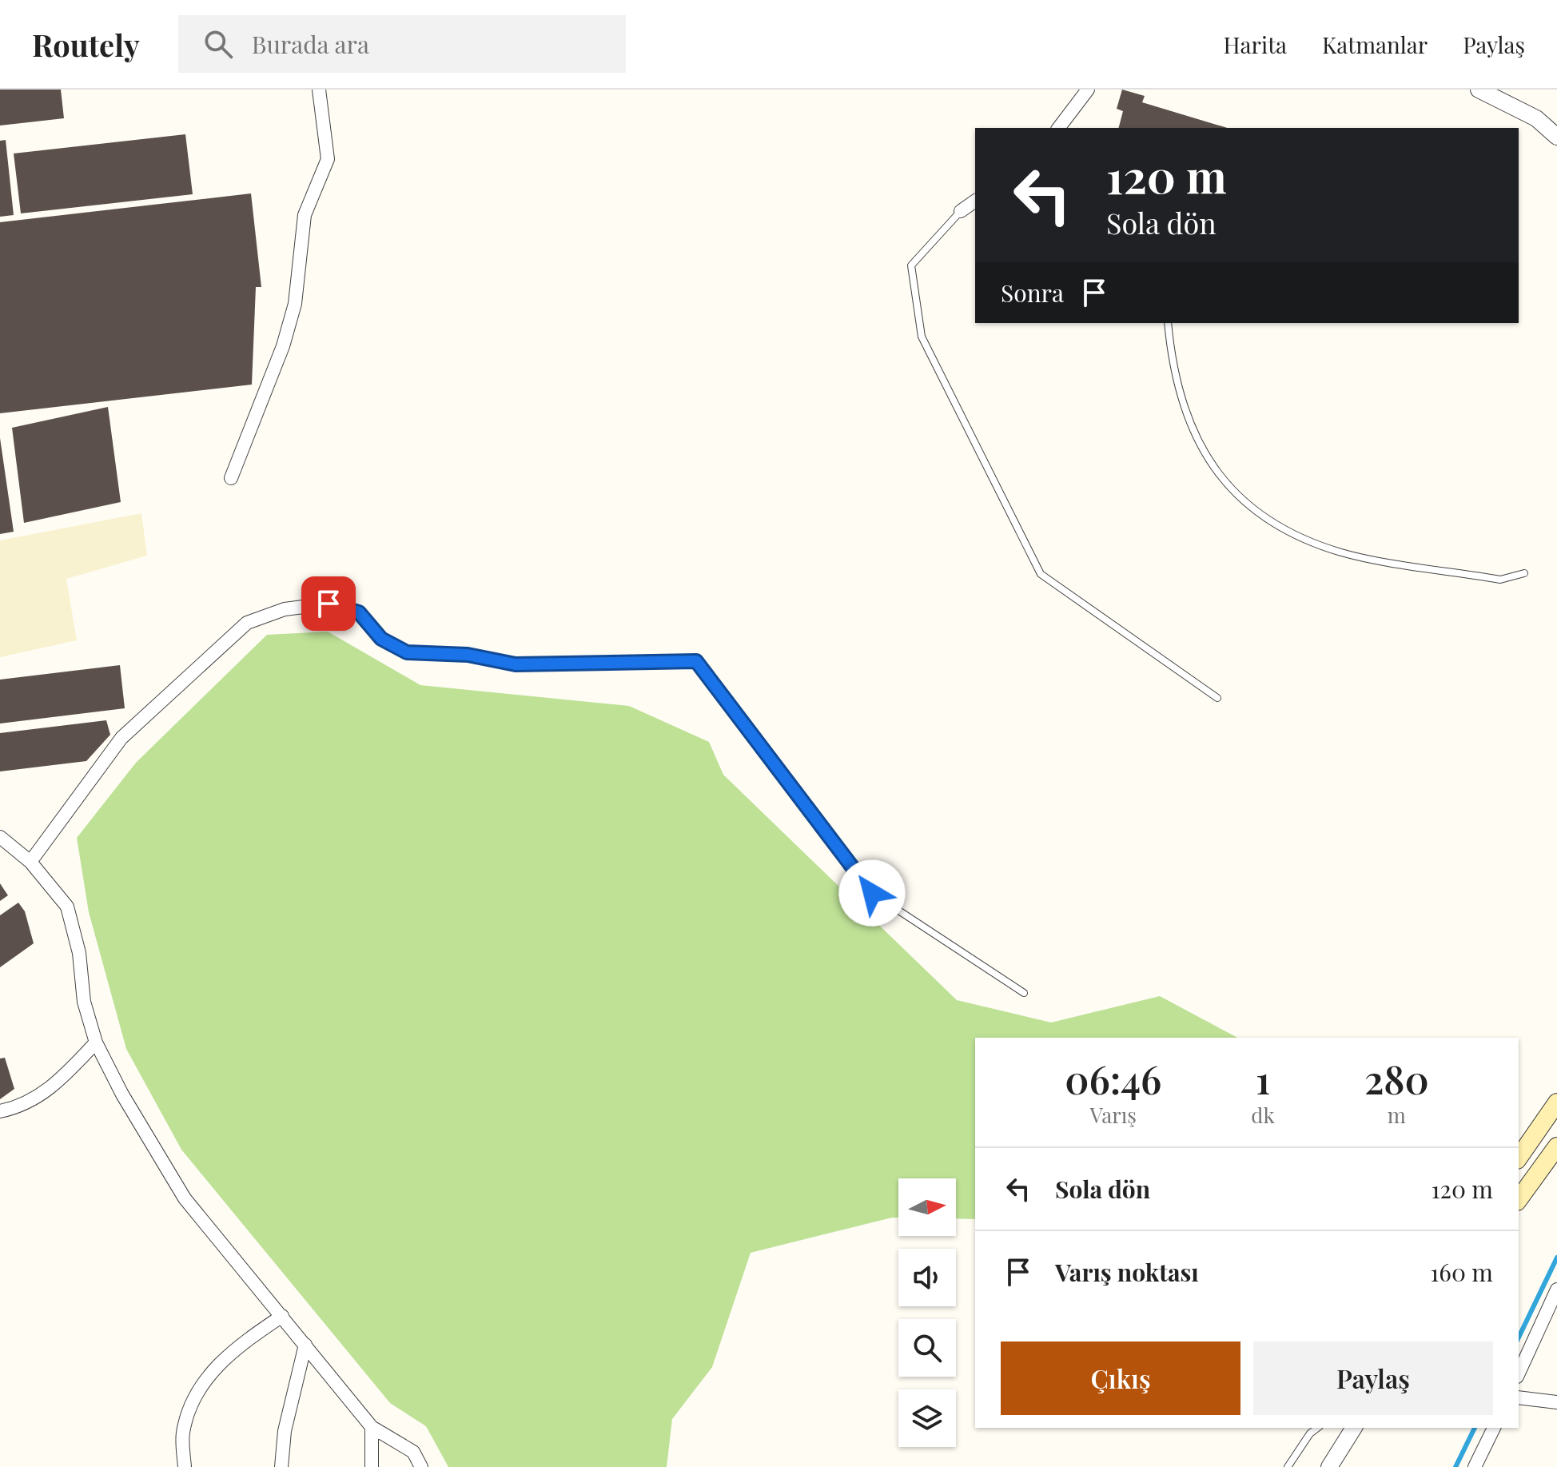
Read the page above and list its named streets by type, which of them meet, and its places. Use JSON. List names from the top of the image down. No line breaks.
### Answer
{"north":"right","page":{"header":"Routely","search":"Burada ara","nav":["Harita","Katmanlar","Paylaş"],"turn":["120 m","Sola dön"],"then":"Sonra","eta":["06:46","Varış","1","dk","280","m"],"list":[{"name":"Sola dön","value":"120 m"},{"name":"Varış noktası","value":"160 m"}],"buttons":["Çıkış","Paylaş"]}}
